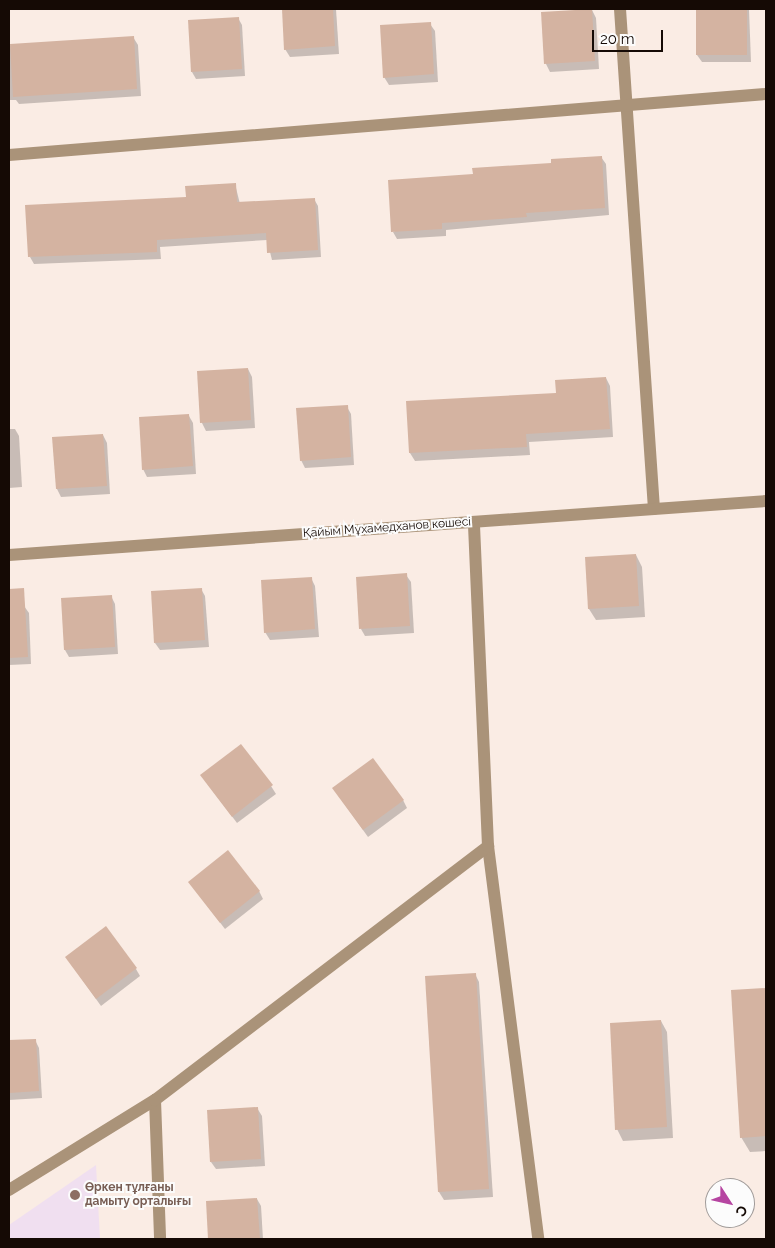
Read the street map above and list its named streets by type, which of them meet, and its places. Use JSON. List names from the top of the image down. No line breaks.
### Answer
{"streets":{"street":["Қайым Мұхамедханов көшесі"]},"places":["Өркен тұлғаны дамыту орталығы"],"scale_bar":"20 m","north":"bottom right"}
